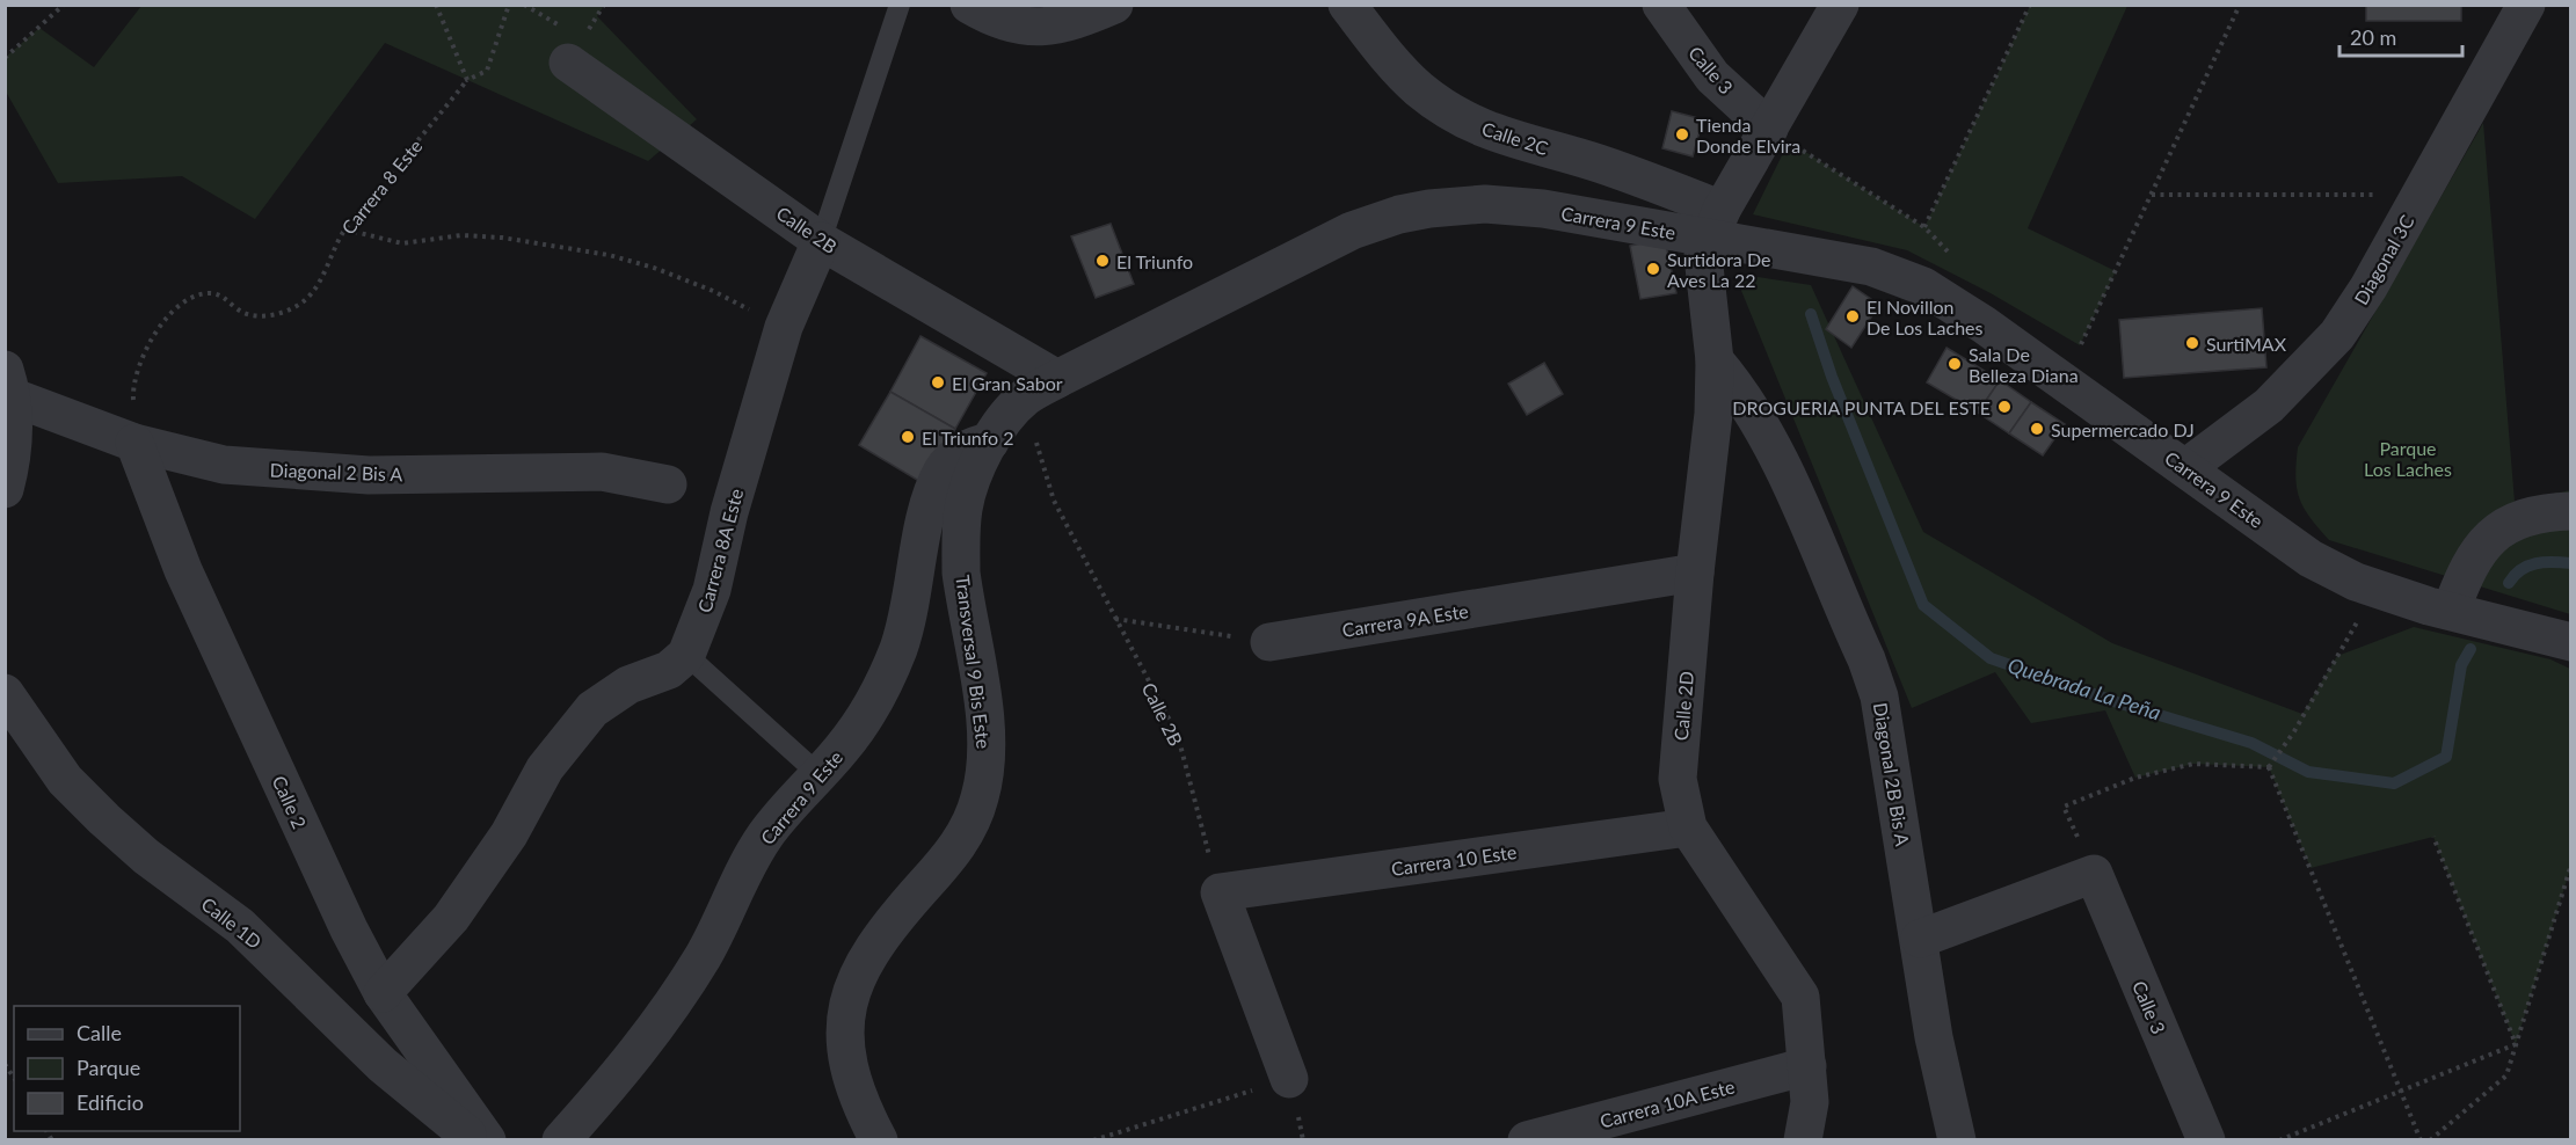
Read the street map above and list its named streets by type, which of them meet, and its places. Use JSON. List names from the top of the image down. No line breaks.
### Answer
{"streets":{"street":["Calle 3","Calle 2C","Carrera 9 Este","Calle 2B","Diagonal 3C","Diagonal 2 Bis A","Carrera 8A Este","Carrera 9A Este","Transversal 9 Bis Este","Calle 2D","Diagonal 2B Bis A","Calle 2","Carrera 10 Este","Calle 1D","Carrera 10A Este"],"path":["Carrera 8 Este"]},"crossings":[["Calle 2C","Carrera 9 Este"],["Calle 2C","Calle 2D"],["Carrera 8 Este","Diagonal 2 Bis A"],["Carrera 8 Este","Calle 2"],["Carrera 9 Este","Calle 2B"],["Carrera 9 Este","Diagonal 3C"],["Carrera 9 Este","Transversal 9 Bis Este"],["Carrera 9 Este","Calle 2D"],["Calle 2B","Carrera 8A Este"],["Calle 2B","Transversal 9 Bis Este"],["Calle 2B","Carrera 10 Este"],["Diagonal 2 Bis A","Calle 2"],["Carrera 9A Este","Calle 2D"],["Calle 2D","Diagonal 2B Bis A"],["Calle 2D","Carrera 10 Este"],["Calle 2D","Carrera 10A Este"]],"water":["Quebrada La Peña"],"parks":["Parque Los Laches"],"places":["Tienda Donde Elvira","El Triunfo","Surtidora De Aves La 22","El Novillon De Los Laches","SurtiMAX","Sala De Belleza Diana","El Gran Sabor","DROGUERIA PUNTA DEL ESTE","Supermercado DJ","El Triunfo 2"],"legend":["Calle","Parque","Edificio"],"scale_bar":"20 m"}
